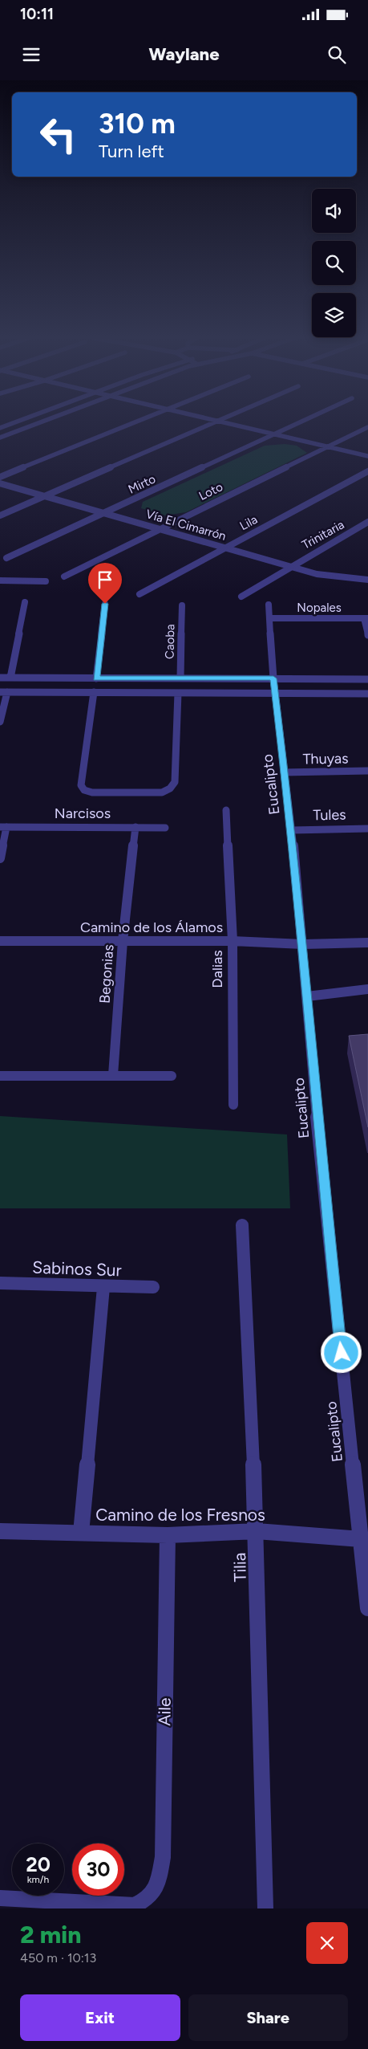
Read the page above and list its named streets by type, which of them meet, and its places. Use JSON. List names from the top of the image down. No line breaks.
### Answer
{"streets":{"street":["Mirto","Loto","Lila","Vía El Cimarrón","Trinitaria","Nopales","Caoba","Thuyas","Eucalipto","Narcisos","Tules","Camino de los Álamos","Dalias","Begonias","Sabinos Sur","Camino de los Fresnos","Tilia","Aile"]},"crossings":[["Mirto","Vía El Cimarrón"],["Loto","Vía El Cimarrón"],["Lila","Vía El Cimarrón"],["Vía El Cimarrón","Trinitaria"],["Nopales","Eucalipto"],["Thuyas","Eucalipto"],["Eucalipto","Tules"],["Eucalipto","Camino de los Álamos"],["Eucalipto","Camino de los Fresnos"],["Narcisos","Begonias"],["Camino de los Álamos","Dalias"],["Camino de los Álamos","Begonias"],["Camino de los Fresnos","Tilia"],["Camino de los Fresnos","Aile"]],"page":{"status":"10:11","header":"Waylane","turn":["310 m","Turn left"],"speed":"20 km/h","limit":"30","heading":["2 min","450 m · 10:13"],"buttons":["Exit","Share"]}}
